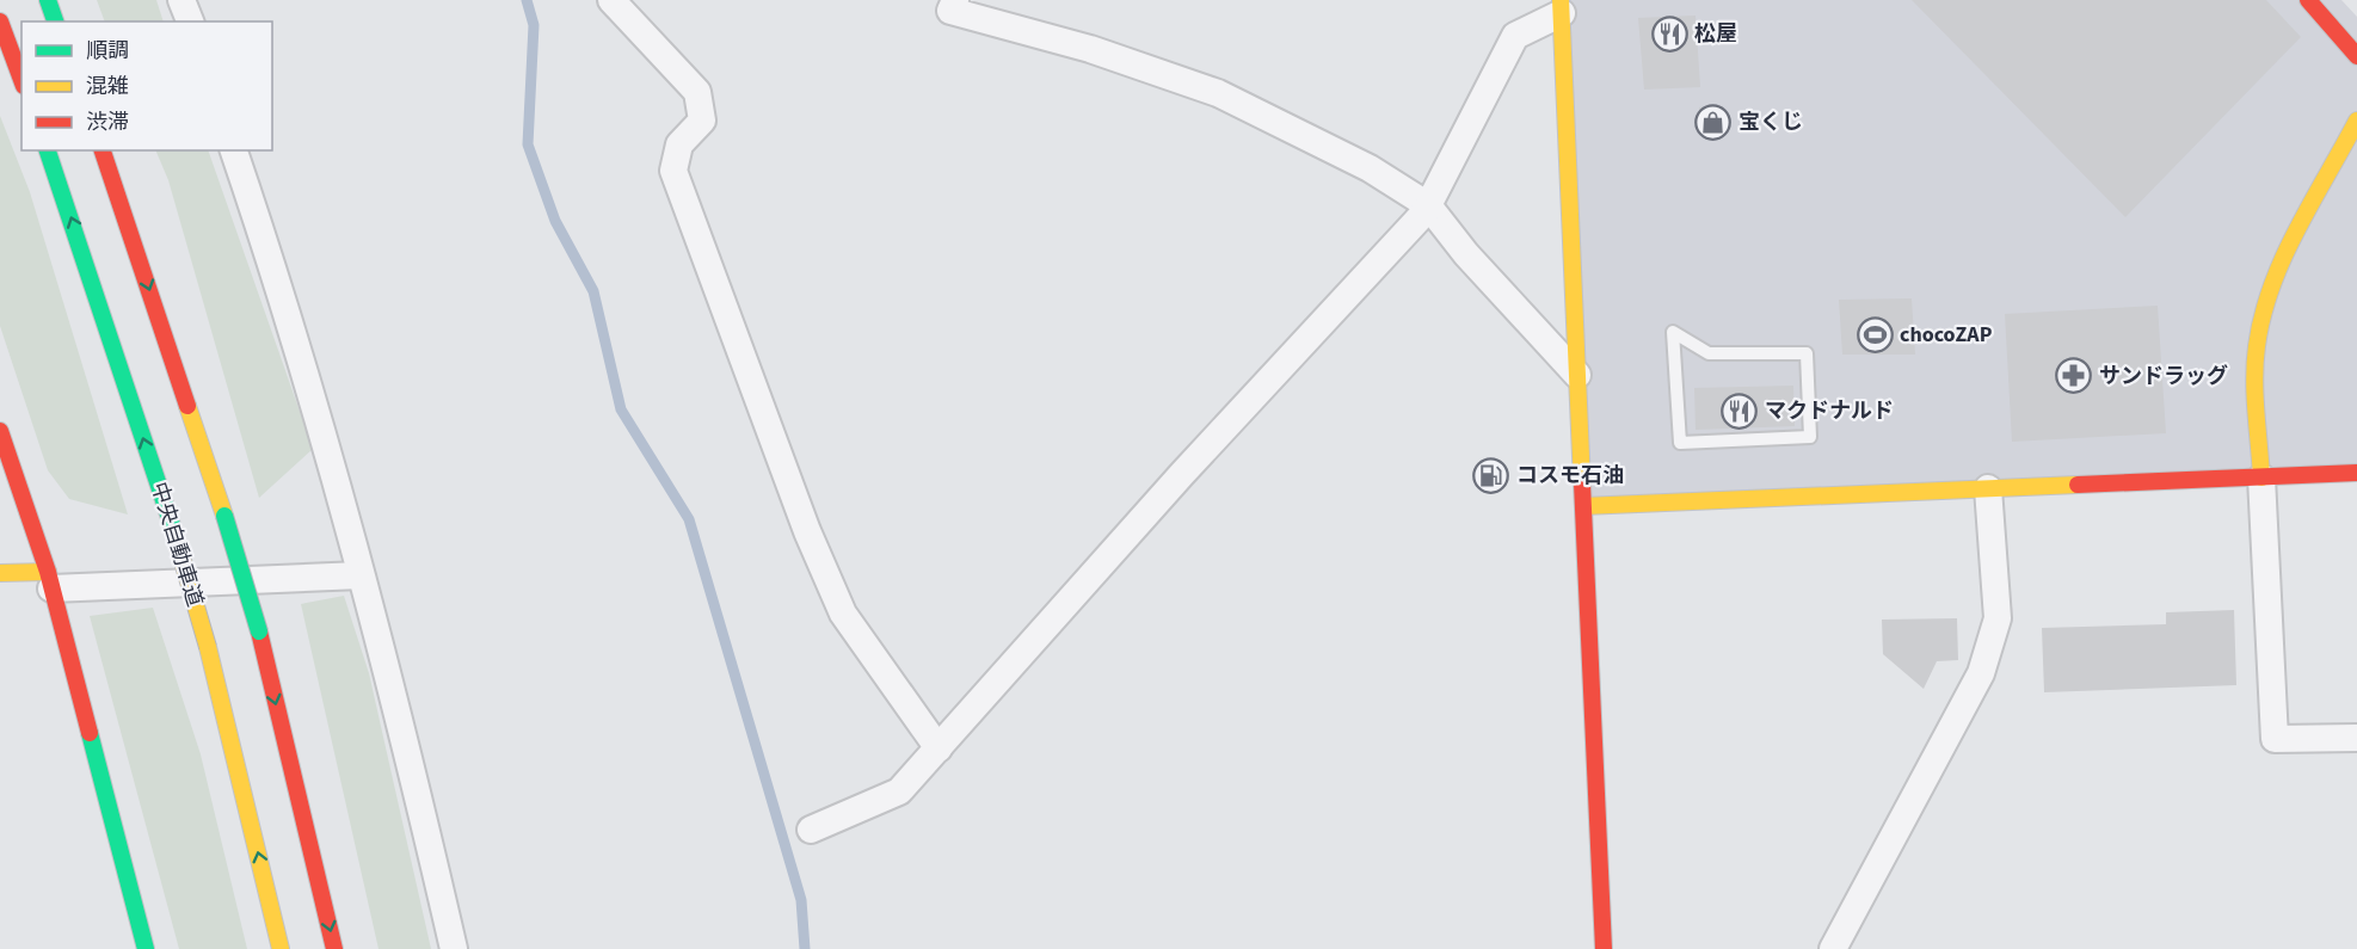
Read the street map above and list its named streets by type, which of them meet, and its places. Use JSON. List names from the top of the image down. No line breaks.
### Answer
{"streets":{"main road":["中央自動車道"]},"places":{"restaurant":["松屋","マクドナルド"],"shop":["宝くじ"],"sports":["chocoZAP"],"pharmacy":["サンドラッグ"],"fuel station":["コスモ石油"]},"legend":["順調","混雑","渋滞"]}
